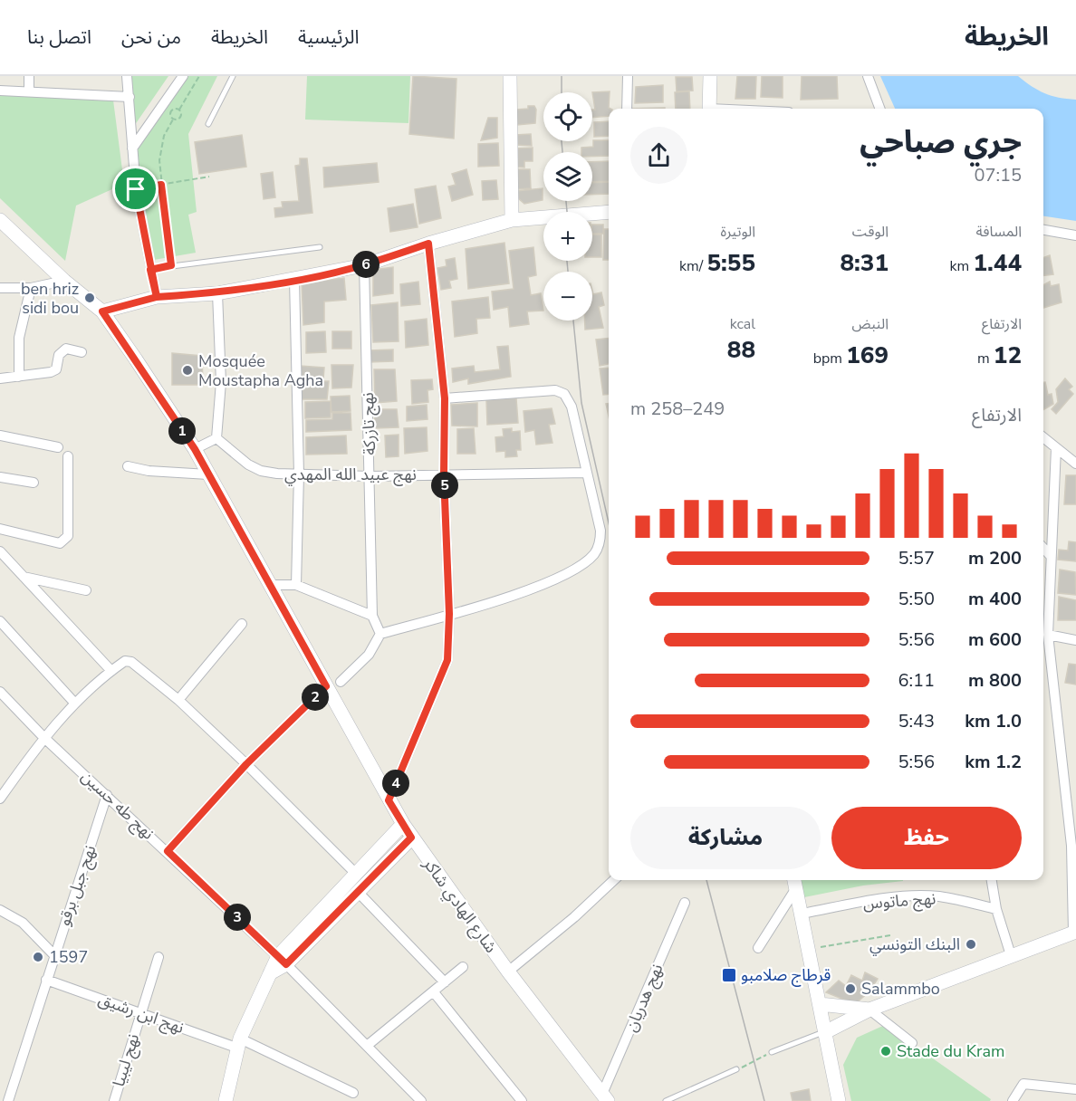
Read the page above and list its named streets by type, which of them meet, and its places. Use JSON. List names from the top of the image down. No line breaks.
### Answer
{"streets":{"street":["نهج تازركة","نهج عبيد الله المهدي","نهج طه حسين","نهج جبل برقو","نهج ماتوس","شارع الهادي شاكر","نهج هدريان","نهج ابن رشيق","نهج ليبيا"]},"crossings":[["نهج تازركة","نهج عبيد الله المهدي"],["نهج طه حسين","نهج جبل برقو"],["نهج جبل برقو","نهج ابن رشيق"],["شارع الهادي شاكر","نهج هدريان"],["نهج ابن رشيق","نهج ليبيا"]],"places":{"other":["ben hriz sidi bou","Mosquée Moustapha Agha","البنك التونسي","1597","Salammbo","Stade du Kram"],"transit":["قرطاج صلامبو"]},"page":{"header":"الخريطة","nav":["الرئيسية","الخريطة","من نحن","اتصل بنا"],"map_buttons":["+","−"],"heading":["جري صباحي","07:15"],"stats":[["المسافة","1.44 km"],["الوقت","8:31"],["الوتيرة","5:55 /km"],["الارتفاع","12 m"],["النبض","169 bpm"],["kcal","88"]],"pins":["6","1","5","2","4","3"],"chart":["الارتفاع","249–258 m"],"list":[{"name":"200 m","note":"5:57"},{"name":"400 m","note":"5:50"},{"name":"600 m","note":"5:56"},{"name":"800 m","note":"6:11"},{"name":"1.0 km","note":"5:43"},{"name":"1.2 km","note":"5:56"}],"buttons":["حفظ","مشاركة"]}}
